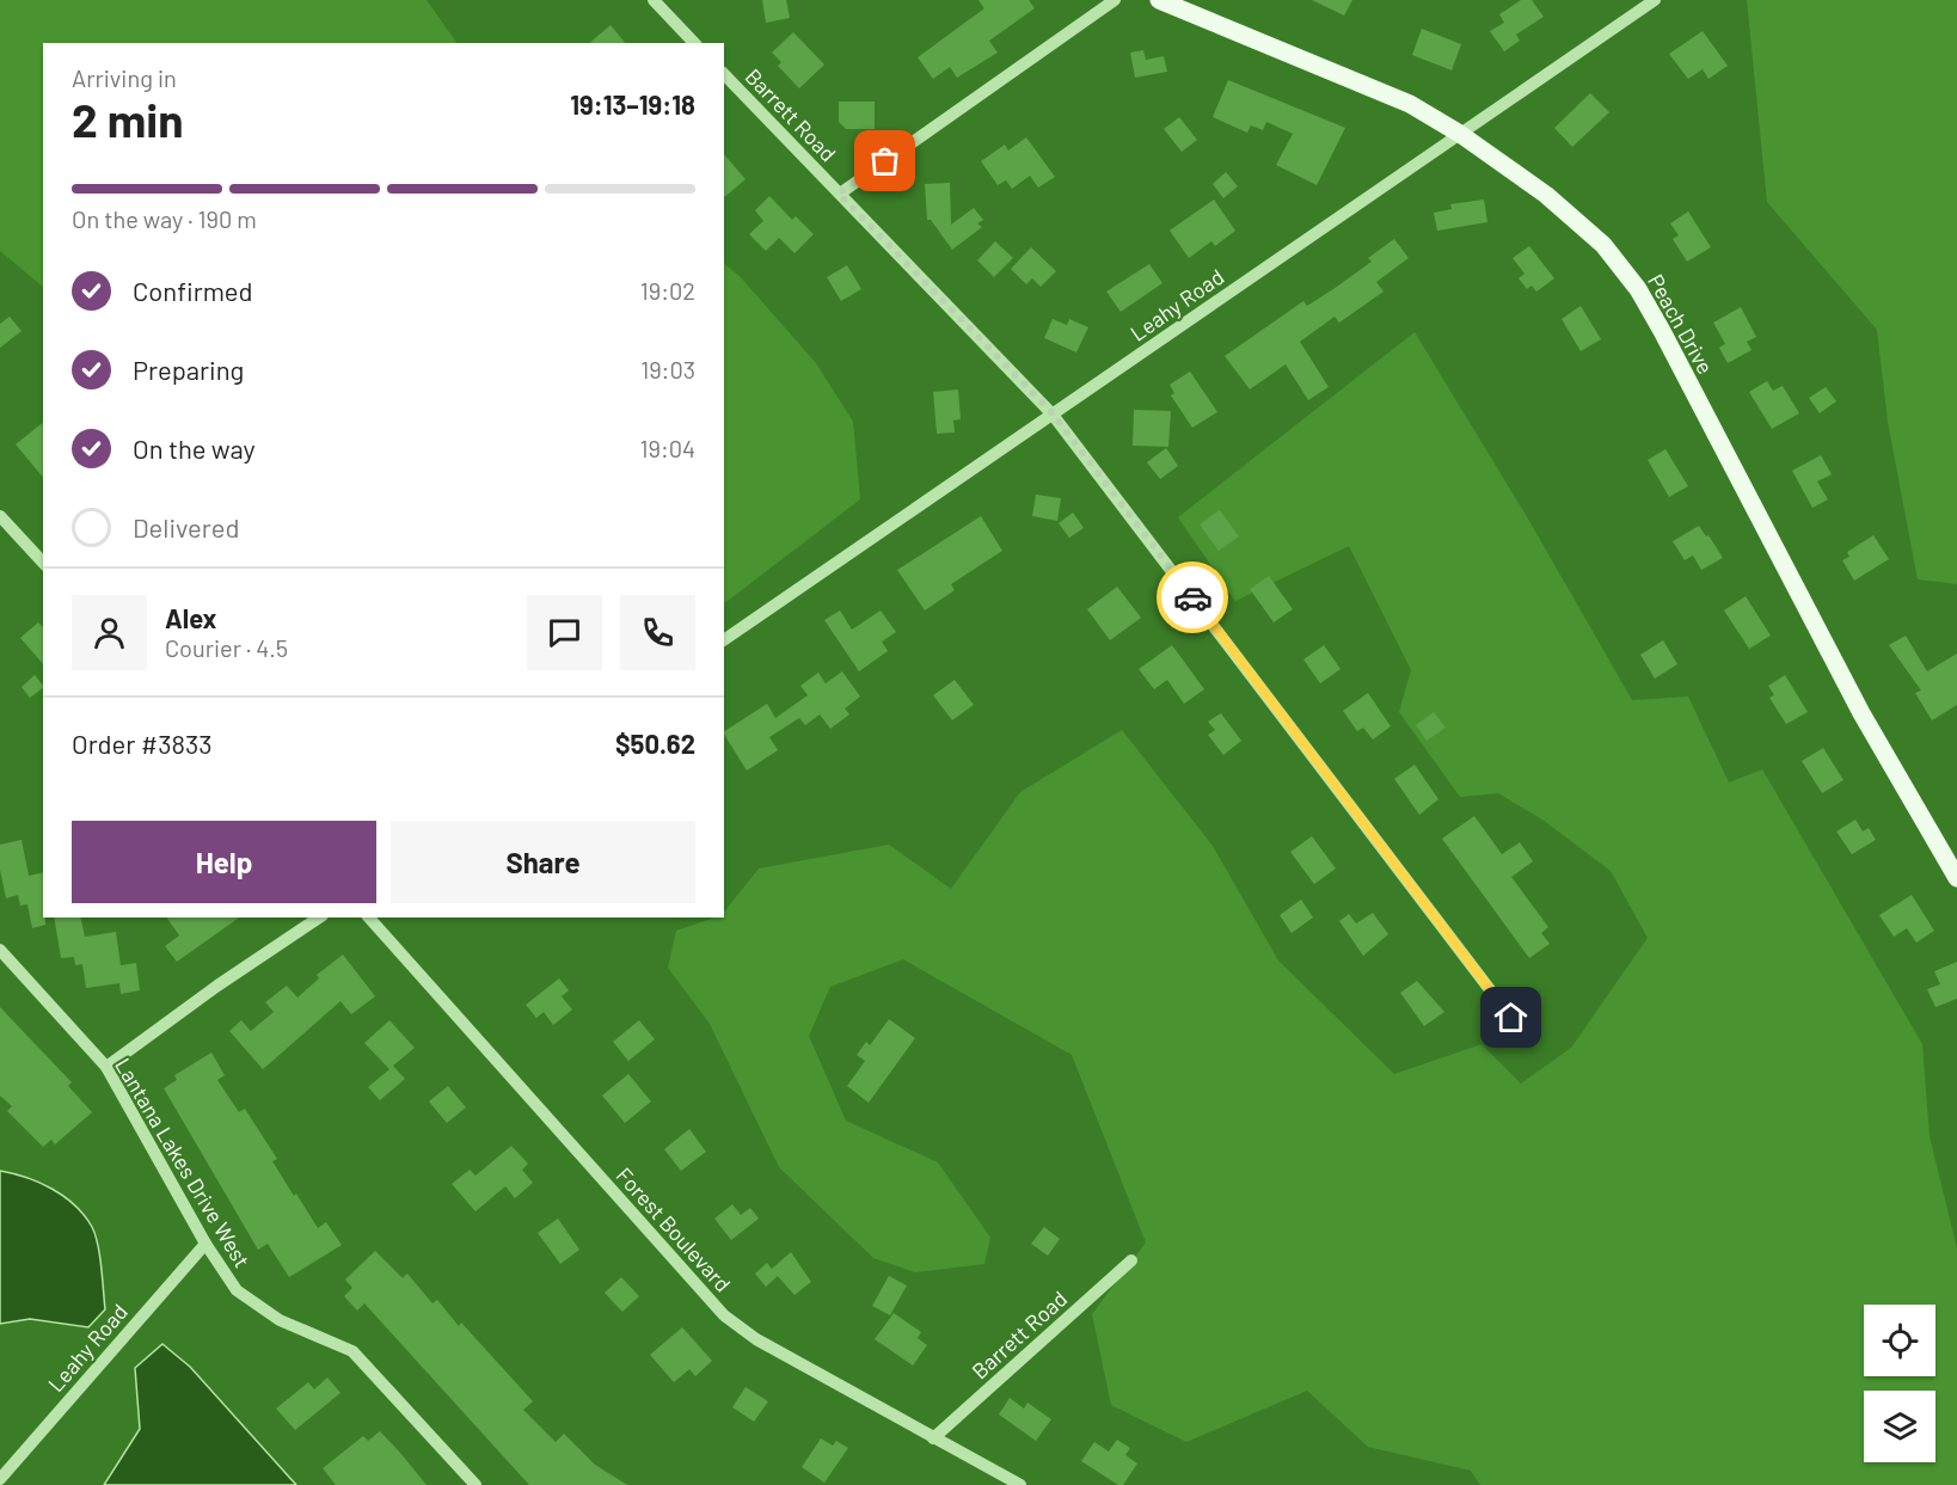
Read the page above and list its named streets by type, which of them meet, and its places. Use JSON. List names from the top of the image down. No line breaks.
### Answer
{"streets":{"main road":["Peach Drive"],"street":["Barrett Road","Leahy Road","Lantana Lakes Drive West","Forest Boulevard"]},"crossings":[["Barrett Road","Leahy Road"],["Barrett Road","Forest Boulevard"],["Leahy Road","Peach Drive"],["Leahy Road","Lantana Lakes Drive West"]],"page":{"heading":["2 min","Arriving in","19:13–19:18"],"panel":["Alex","Courier · 4.5","Order #3833","$50.62"],"bar":"On the way · 190 m","list":[["Confirmed","19:02"],["Preparing","19:03"],["On the way","19:04"],"Delivered"],"buttons":["Help","Share"]}}
